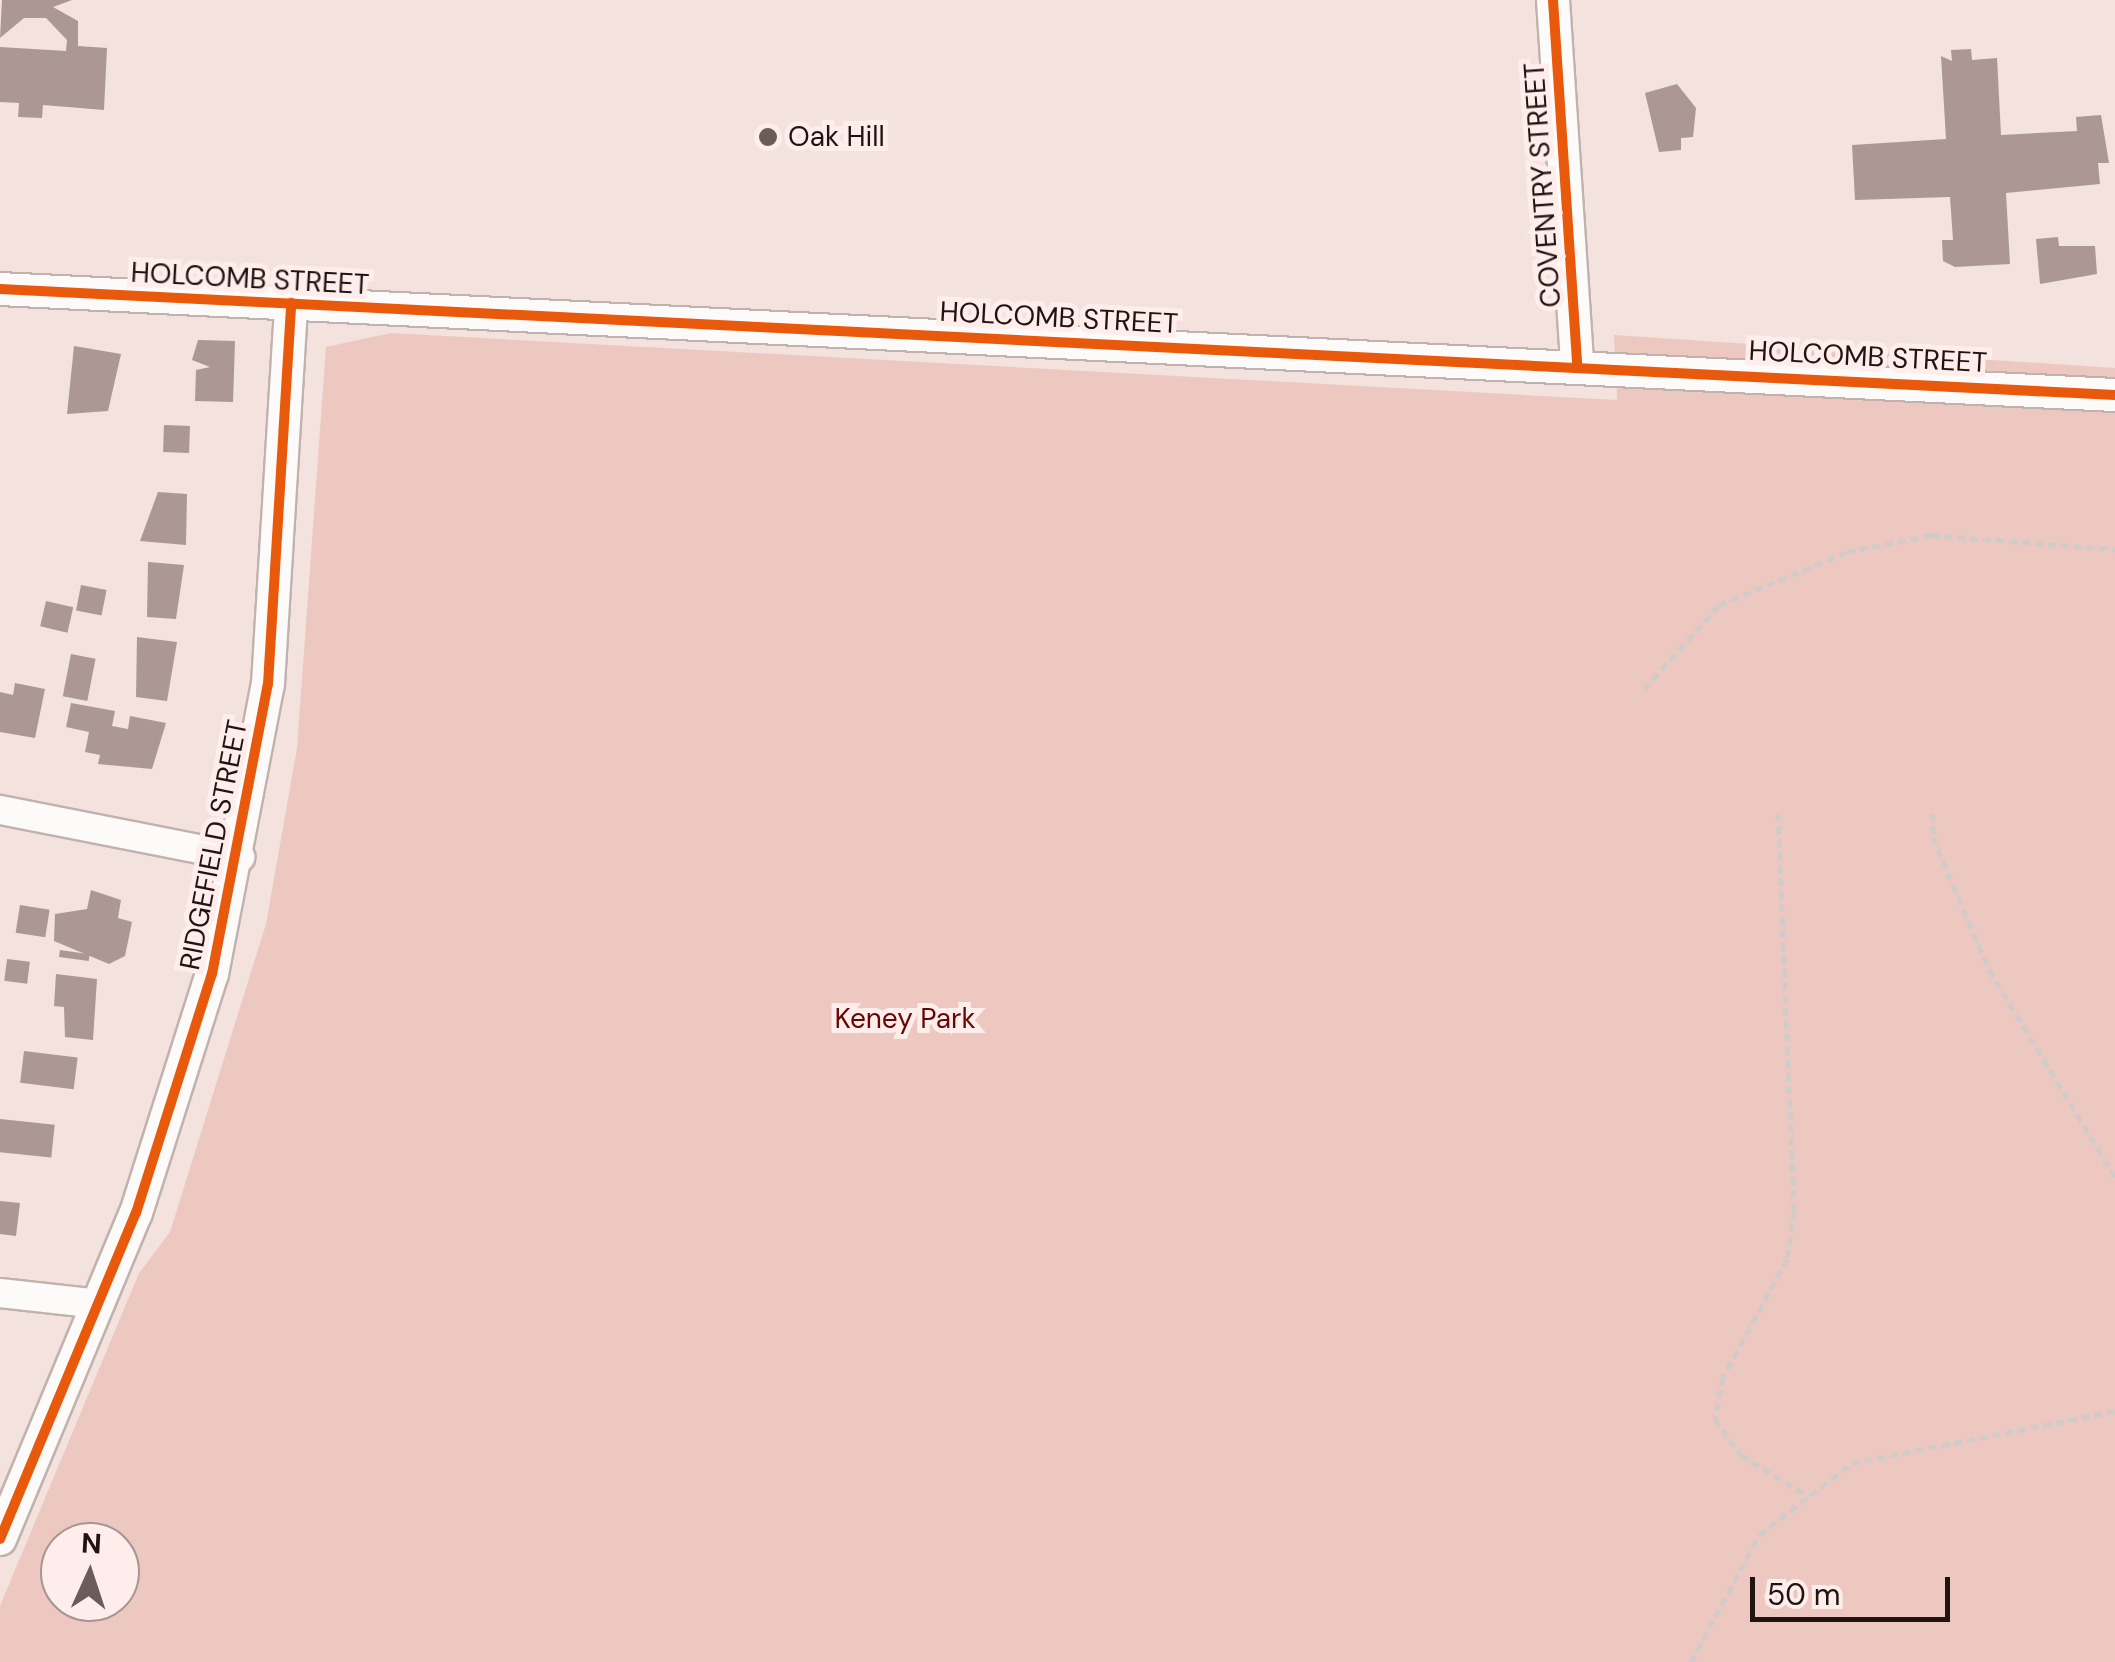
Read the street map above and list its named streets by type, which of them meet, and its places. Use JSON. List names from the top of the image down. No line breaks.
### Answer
{"streets":{"street":["COVENTRY STREET","HOLCOMB STREET","RIDGEFIELD STREET"]},"crossings":[["COVENTRY STREET","HOLCOMB STREET"],["HOLCOMB STREET","RIDGEFIELD STREET"]],"parks":["Keney Park"],"places":["Oak Hill"],"scale_bar":"50 m","north":"top"}
